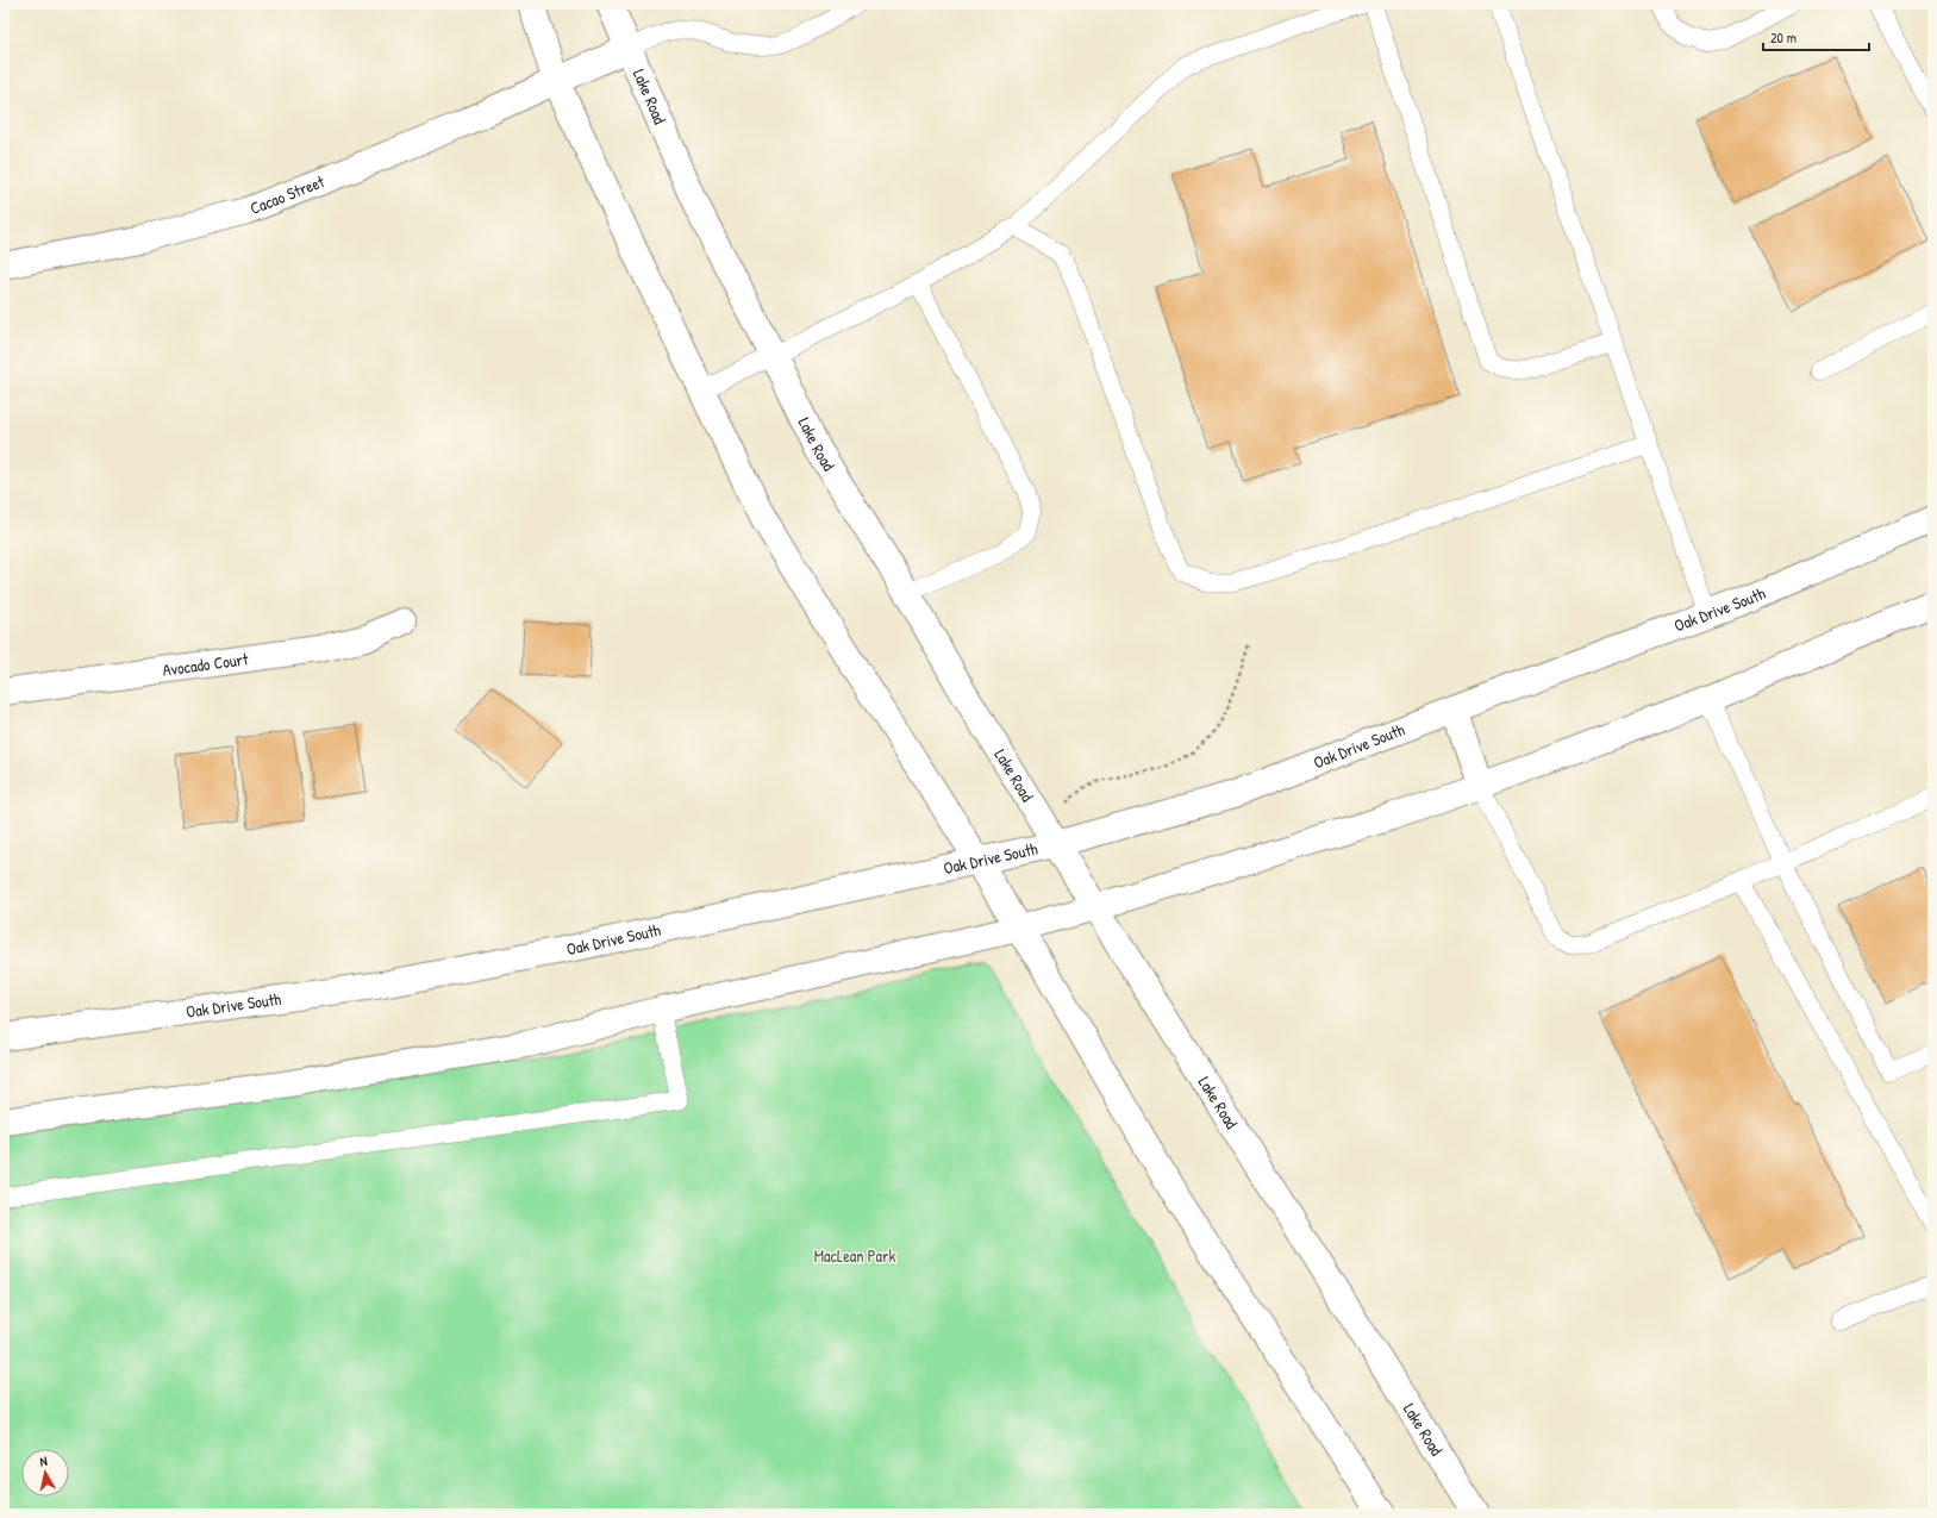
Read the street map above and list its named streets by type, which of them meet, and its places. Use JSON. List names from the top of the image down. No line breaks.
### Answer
{"streets":{"street":["Lake Road","Cacao Street","Oak Drive South","Avocado Court"]},"crossings":[["Lake Road","Cacao Street"],["Lake Road","Oak Drive South"]],"parks":["MacLean Park"],"scale_bar":"20 m","north":"top"}
